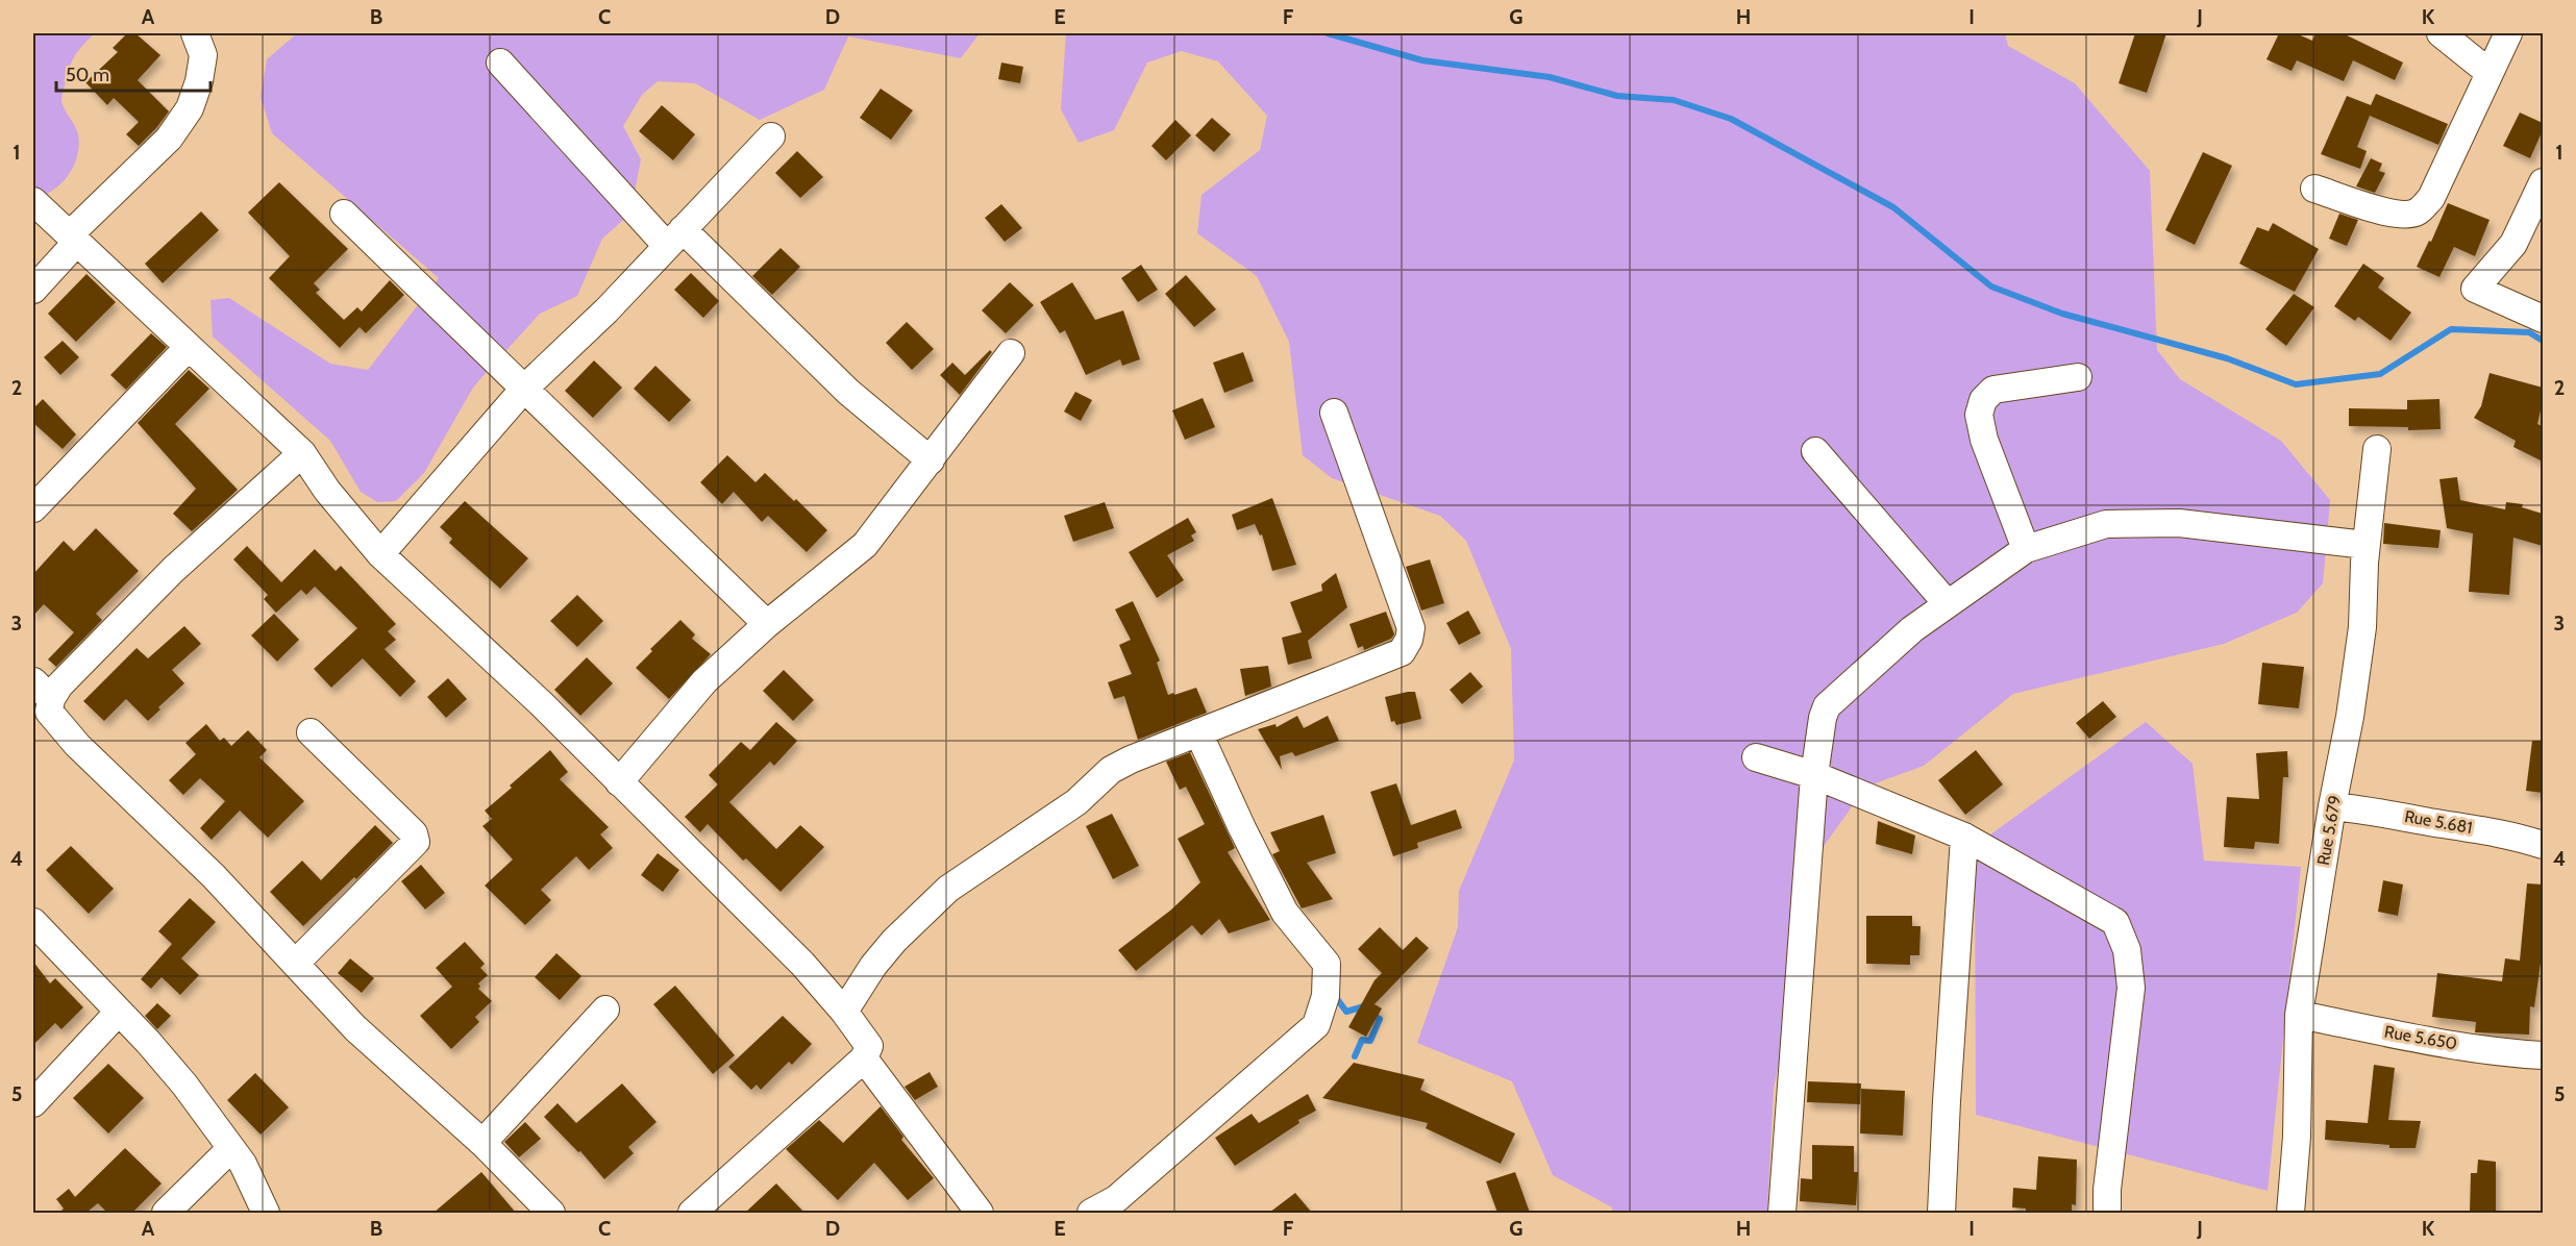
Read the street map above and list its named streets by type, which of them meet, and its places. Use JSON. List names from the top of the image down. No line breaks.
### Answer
{"streets":{"street":["Rue 5.681","Rue 5.679","Rue 5.650"]},"crossings":[["Rue 5.681","Rue 5.679"],["Rue 5.679","Rue 5.650"]],"scale_bar":"50 m","grid":{"columns":["A","B","C","D","E","F","G","H","I","J","K"],"rows":["1","2","3","4","5"]}}
